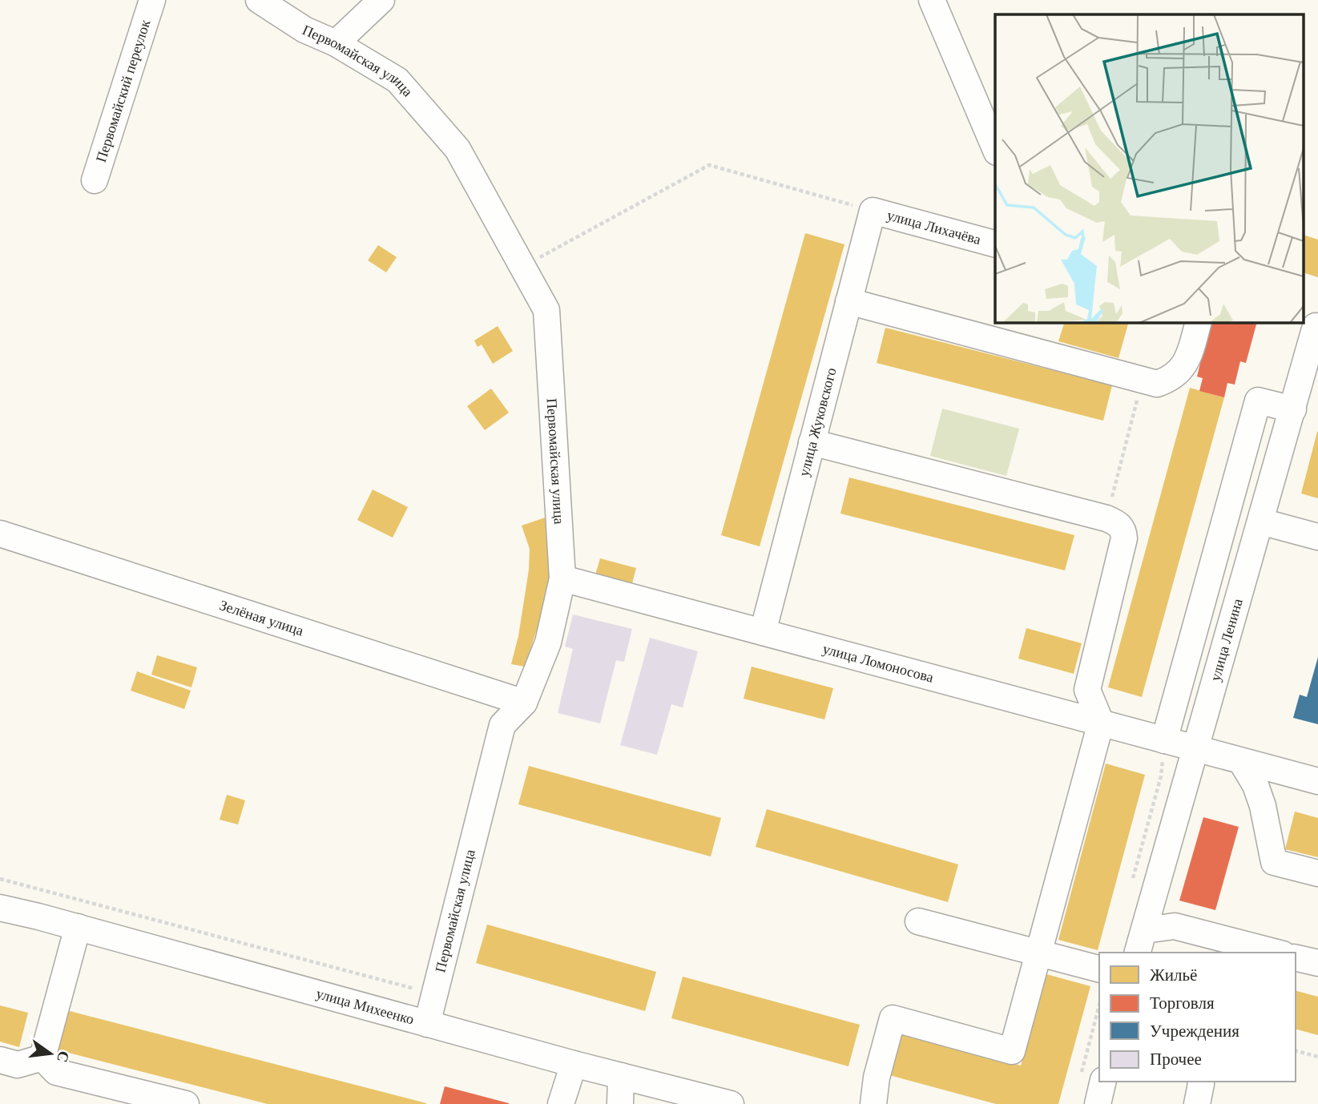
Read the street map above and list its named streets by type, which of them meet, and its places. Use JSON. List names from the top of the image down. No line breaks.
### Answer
{"streets":{"street":["Первомайская улица","Первомайский переулок","улица Лихачёва","улица Жуковского","Зелёная улица","улица Ленина","улица Ломоносова","улица Михеенко"]},"crossings":[["Первомайская улица","Зелёная улица"],["Первомайская улица","улица Ломоносова"],["Первомайская улица","улица Михеенко"],["улица Лихачёва","улица Жуковского"],["улица Жуковского","улица Ломоносова"],["улица Ленина","улица Ломоносова"]],"legend":["Жильё","Торговля","Учреждения","Прочее"],"north":"right"}
